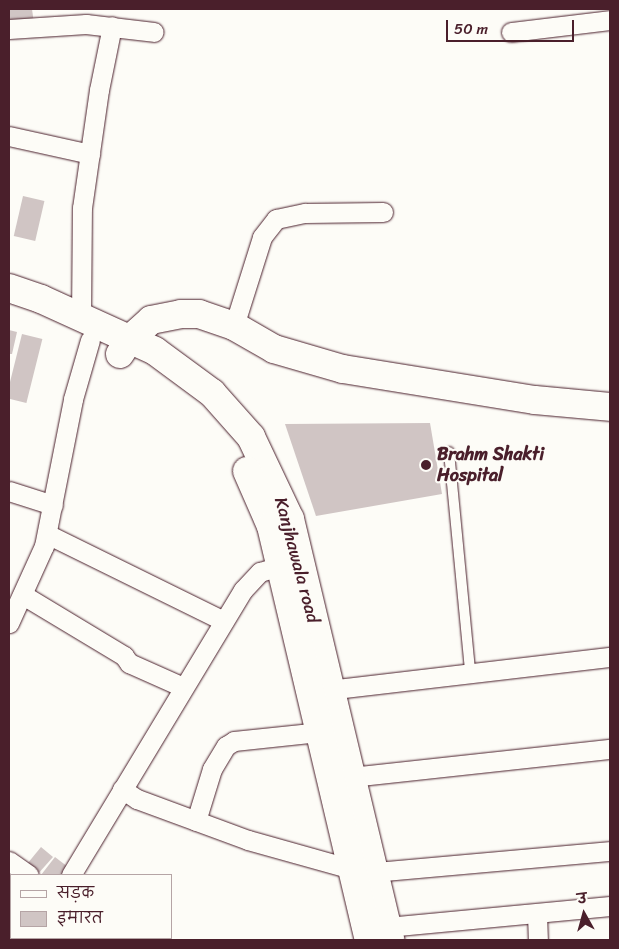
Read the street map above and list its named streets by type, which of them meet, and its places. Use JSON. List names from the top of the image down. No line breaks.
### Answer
{"streets":{"main road":["Kanjhawala road"]},"places":["Brahm Shakti Hospital"],"legend":["सड़क","इमारत"],"scale_bar":"50 m","north":"top"}
